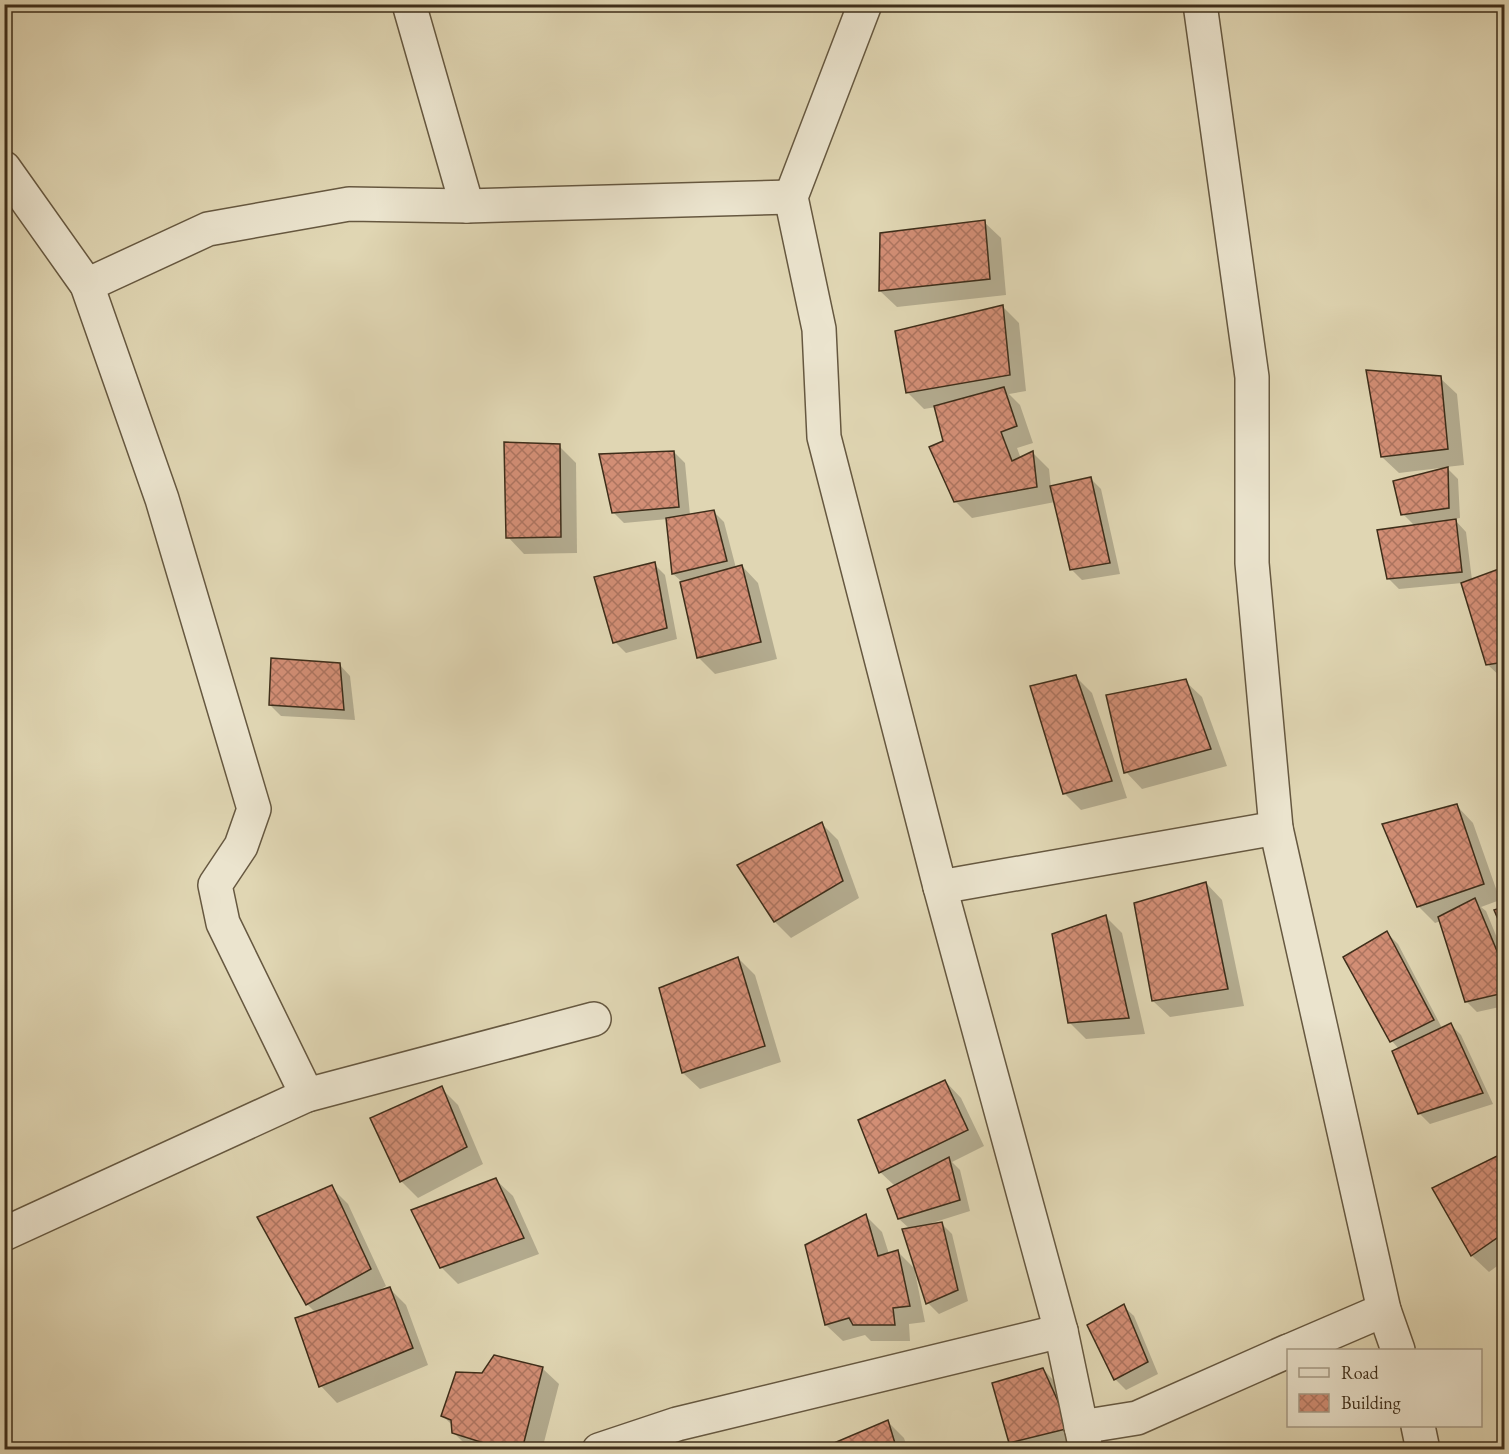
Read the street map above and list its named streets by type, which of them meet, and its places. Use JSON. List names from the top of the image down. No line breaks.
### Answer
{"legend":["Road","Building"]}
